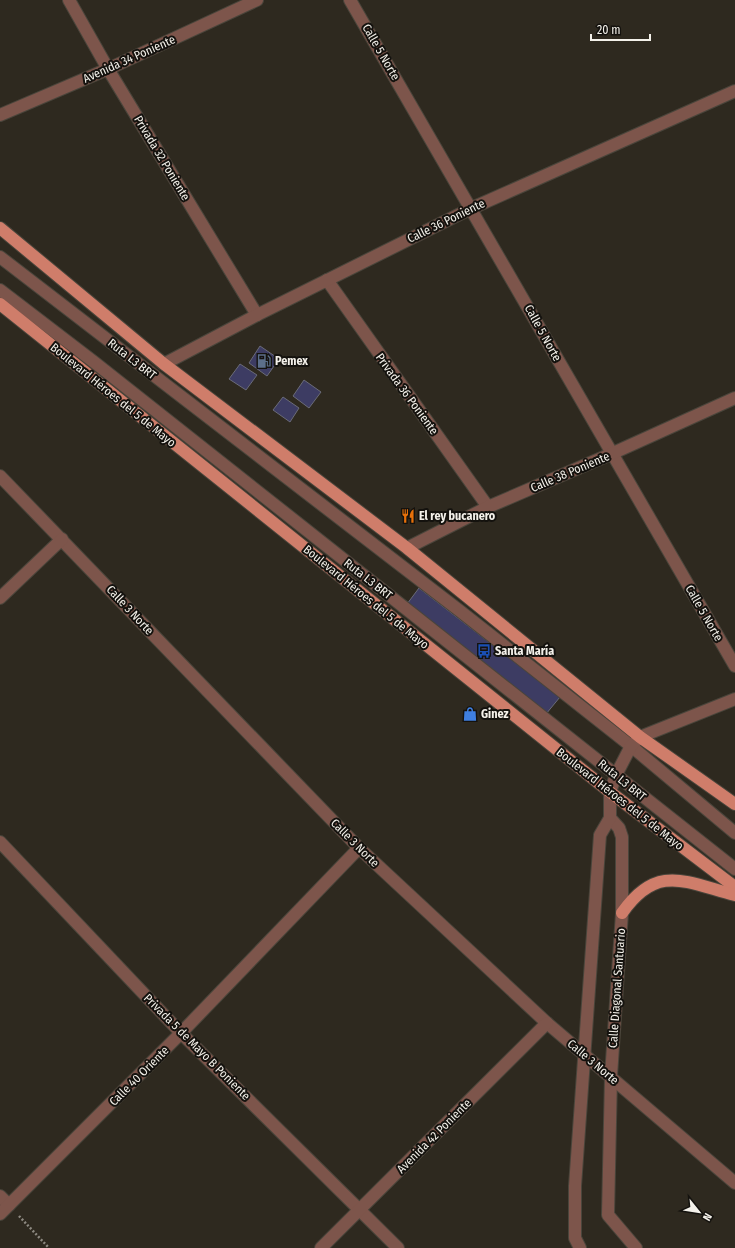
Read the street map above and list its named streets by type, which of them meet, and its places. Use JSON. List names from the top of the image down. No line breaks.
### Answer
{"streets":{"main road":["Boulevard Héroes del 5 de Mayo"],"street":["Calle 5 Norte","Avenida 34 Poniente","Privada 32 Poniente","Calle 36 Poniente","Ruta L3 BRT","Privada 36 Poniente","Calle 38 Poniente","Calle 3 Norte","Calle Diagonal Santuario","Privada 5 de Mayo B Poniente","Calle 40 Oriente","Avenida 42 Poniente"]},"crossings":[["Calle 5 Norte","Calle 36 Poniente"],["Calle 5 Norte","Calle 38 Poniente"],["Avenida 34 Poniente","Privada 32 Poniente"],["Privada 32 Poniente","Calle 36 Poniente"],["Calle 36 Poniente","Privada 36 Poniente"],["Privada 36 Poniente","Calle 38 Poniente"],["Calle 3 Norte","Calle Diagonal Santuario"],["Calle 3 Norte","Calle 40 Oriente"],["Calle 3 Norte","Avenida 42 Poniente"],["Privada 5 de Mayo B Poniente","Calle 40 Oriente"],["Privada 5 de Mayo B Poniente","Avenida 42 Poniente"]],"places":{"fuel station":["Pemex"],"restaurant":["El rey bucanero"],"bus stop":["Santa María"],"shop":["Ginez"]},"scale_bar":"20 m","north":"bottom right"}
